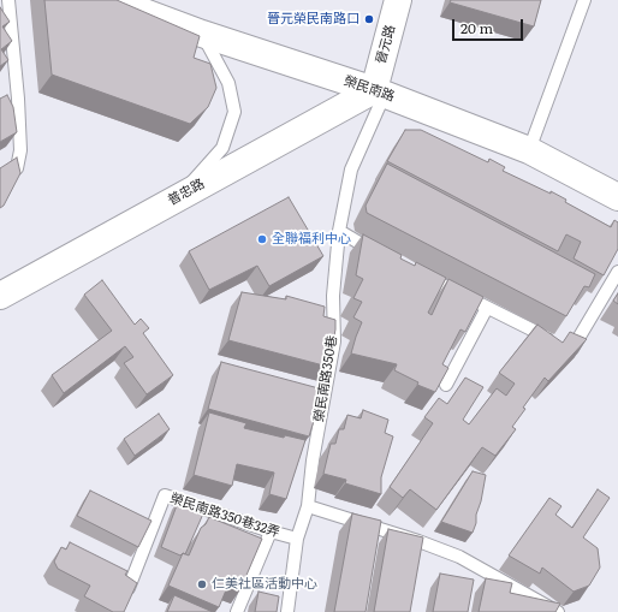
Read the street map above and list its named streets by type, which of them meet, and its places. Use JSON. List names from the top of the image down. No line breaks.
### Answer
{"streets":{"street":["晉元路","榮民南路","普忠路"],"lane":["榮民南路350巷","榮民南路350巷32弄"]},"crossings":[["晉元路","榮民南路"],["晉元路","普忠路"],["晉元路","榮民南路350巷"],["榮民南路","普忠路"],["榮民南路","榮民南路350巷"],["普忠路","榮民南路350巷"],["榮民南路350巷","榮民南路350巷32弄"]],"places":["晉元榮民南路口","全聯福利中心","仁美社區活動中心"],"scale_bar":"20 m"}
